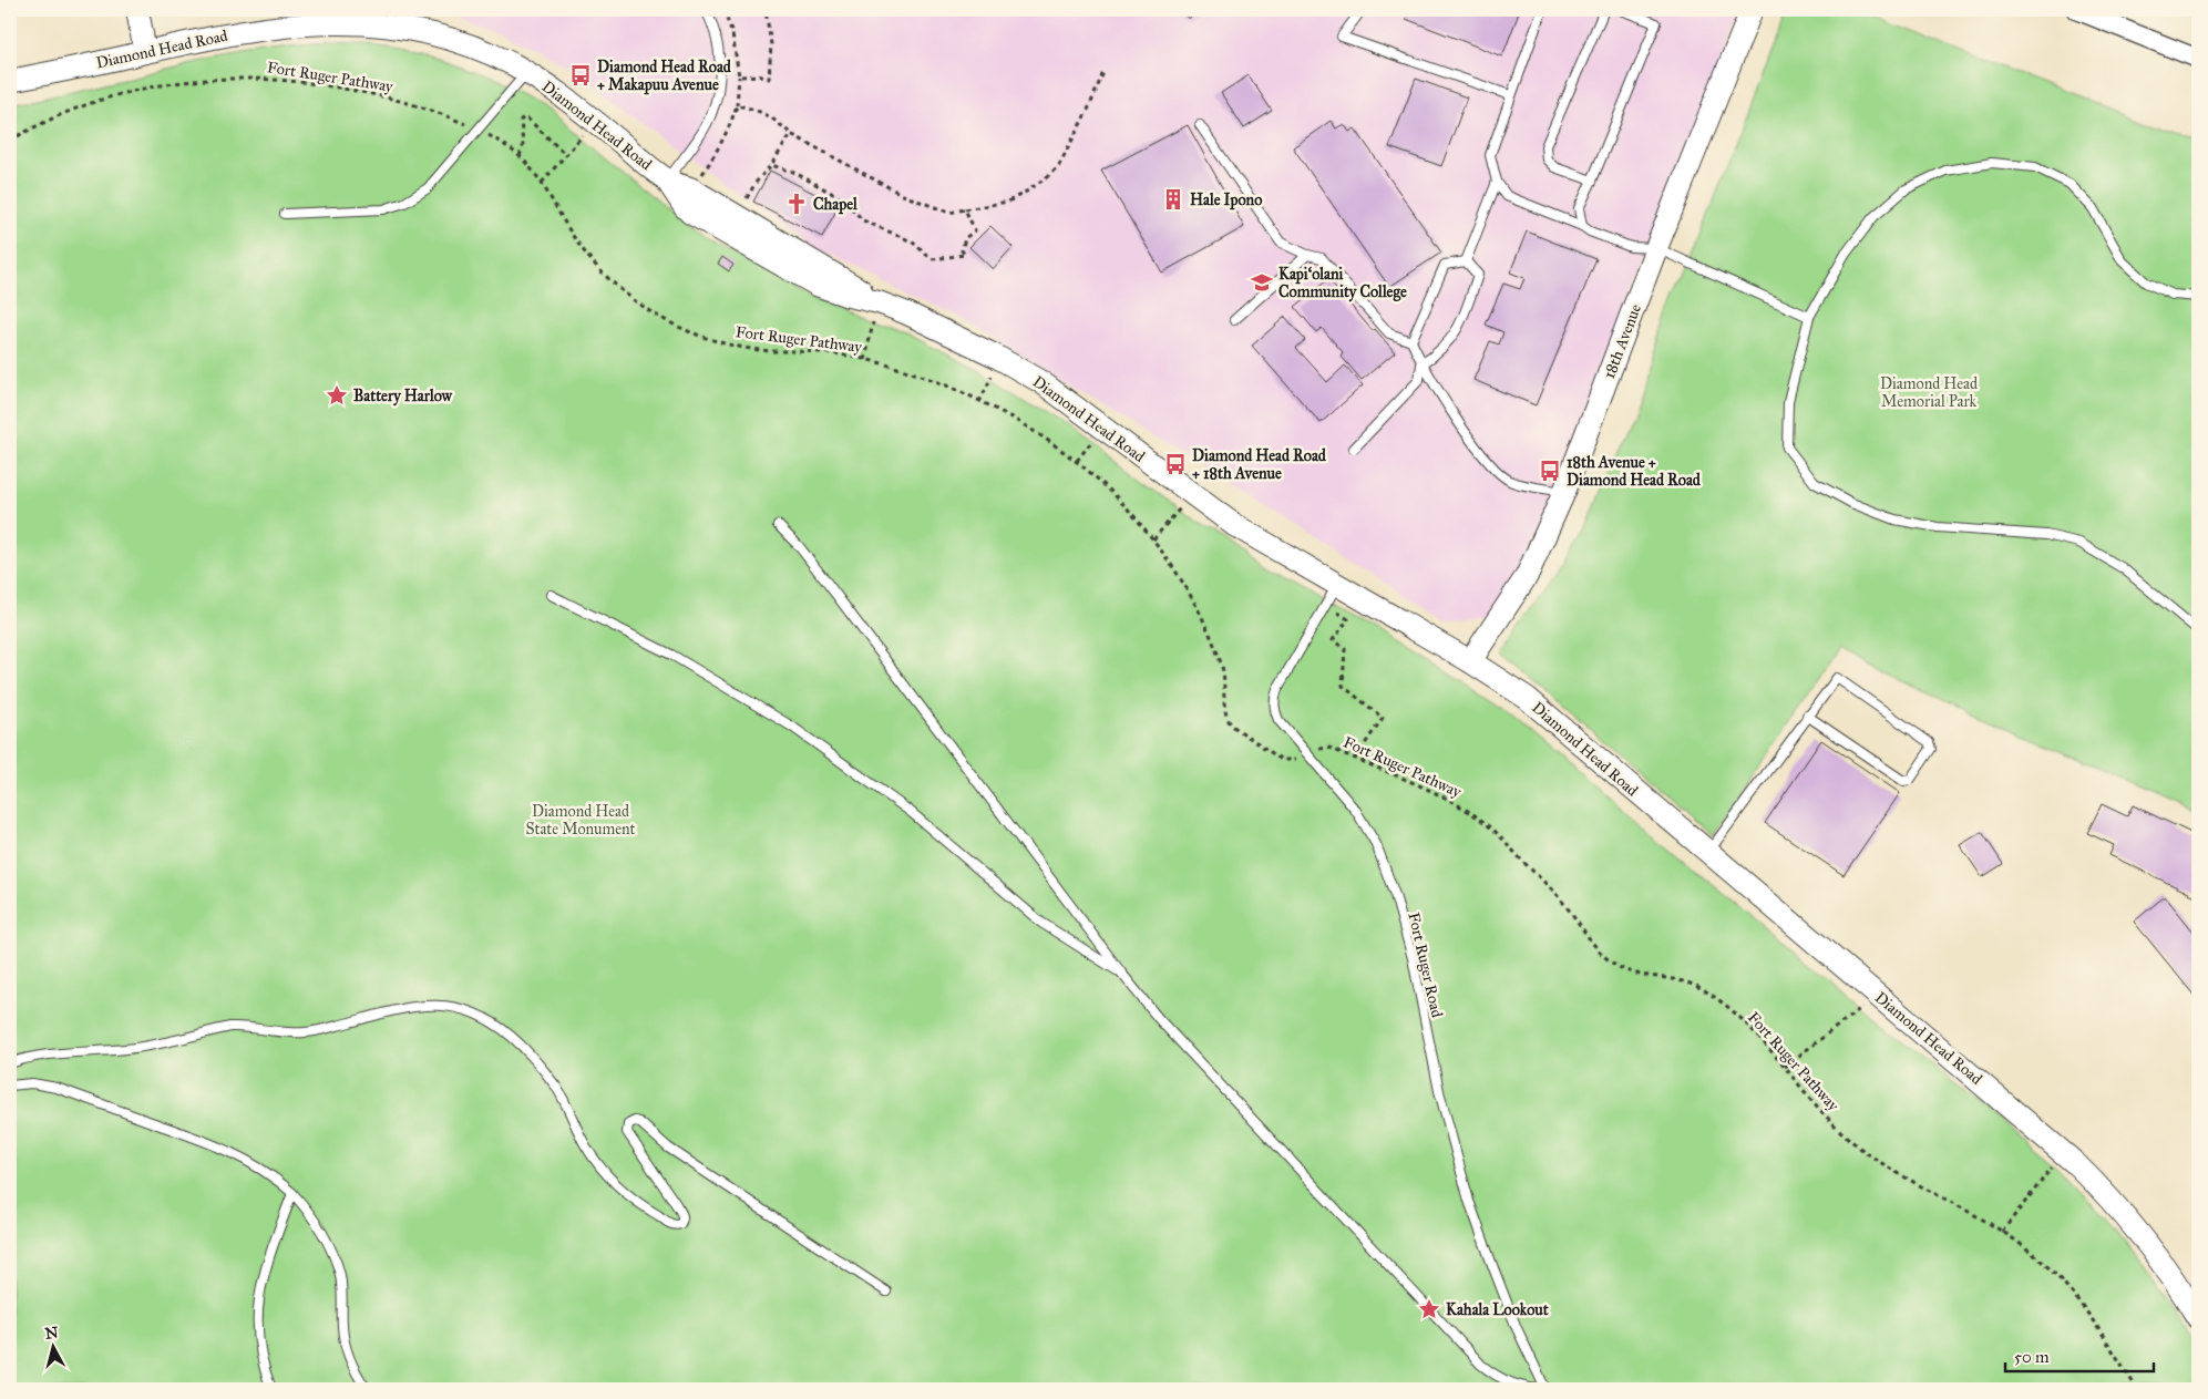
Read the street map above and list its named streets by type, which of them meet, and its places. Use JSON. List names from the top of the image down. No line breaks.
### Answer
{"streets":{"street":["Diamond Head Road","18th Avenue"],"lane":["Fort Ruger Road"],"path":["Fort Ruger Pathway"]},"crossings":[["Diamond Head Road","18th Avenue"],["Diamond Head Road","Fort Ruger Road"]],"parks":["Diamond Head Memorial Park","Diamond Head State Monument"],"places":{"bus stop":["Diamond Head Road + Makapuu Avenue","Diamond Head Road + 18th Avenue","18th Avenue + Diamond Head Road"],"building":["Hale Ipono"],"church":["Chapel"],"school or university":["Kapi‘olani Community College"],"place":["Battery Harlow","Kahala Lookout"]},"scale_bar":"50 m","north":"top"}
